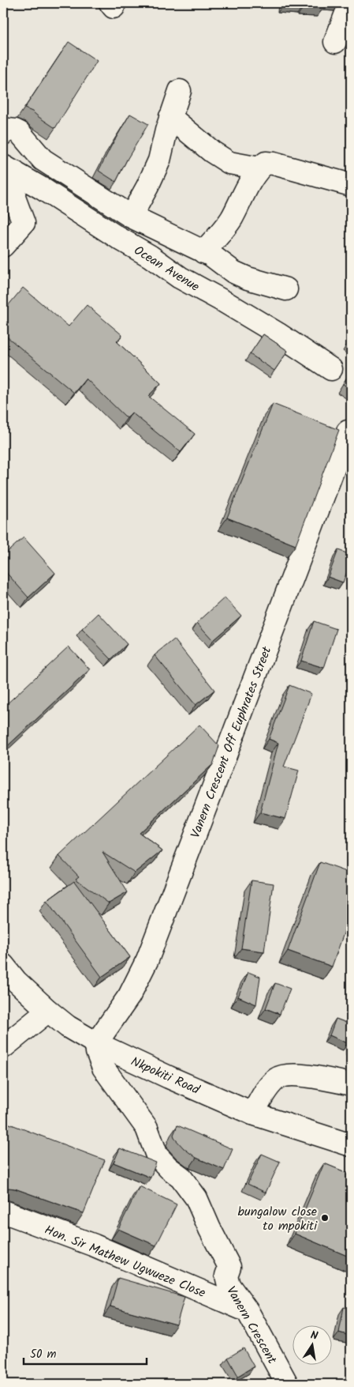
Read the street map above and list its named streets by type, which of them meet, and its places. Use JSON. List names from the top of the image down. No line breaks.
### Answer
{"streets":{"street":["Ocean Avenue","Vanern Crescent Off Euphrates Street","Nkpokiti Road","Hon. Sir Mathew Ugwueze Close","Vanern Crescent"]},"crossings":[["Vanern Crescent Off Euphrates Street","Nkpokiti Road"],["Vanern Crescent Off Euphrates Street","Vanern Crescent"],["Nkpokiti Road","Vanern Crescent"],["Hon. Sir Mathew Ugwueze Close","Vanern Crescent"]],"places":["bungalow close to mpokiti"],"scale_bar":"50 m","north":"top"}
